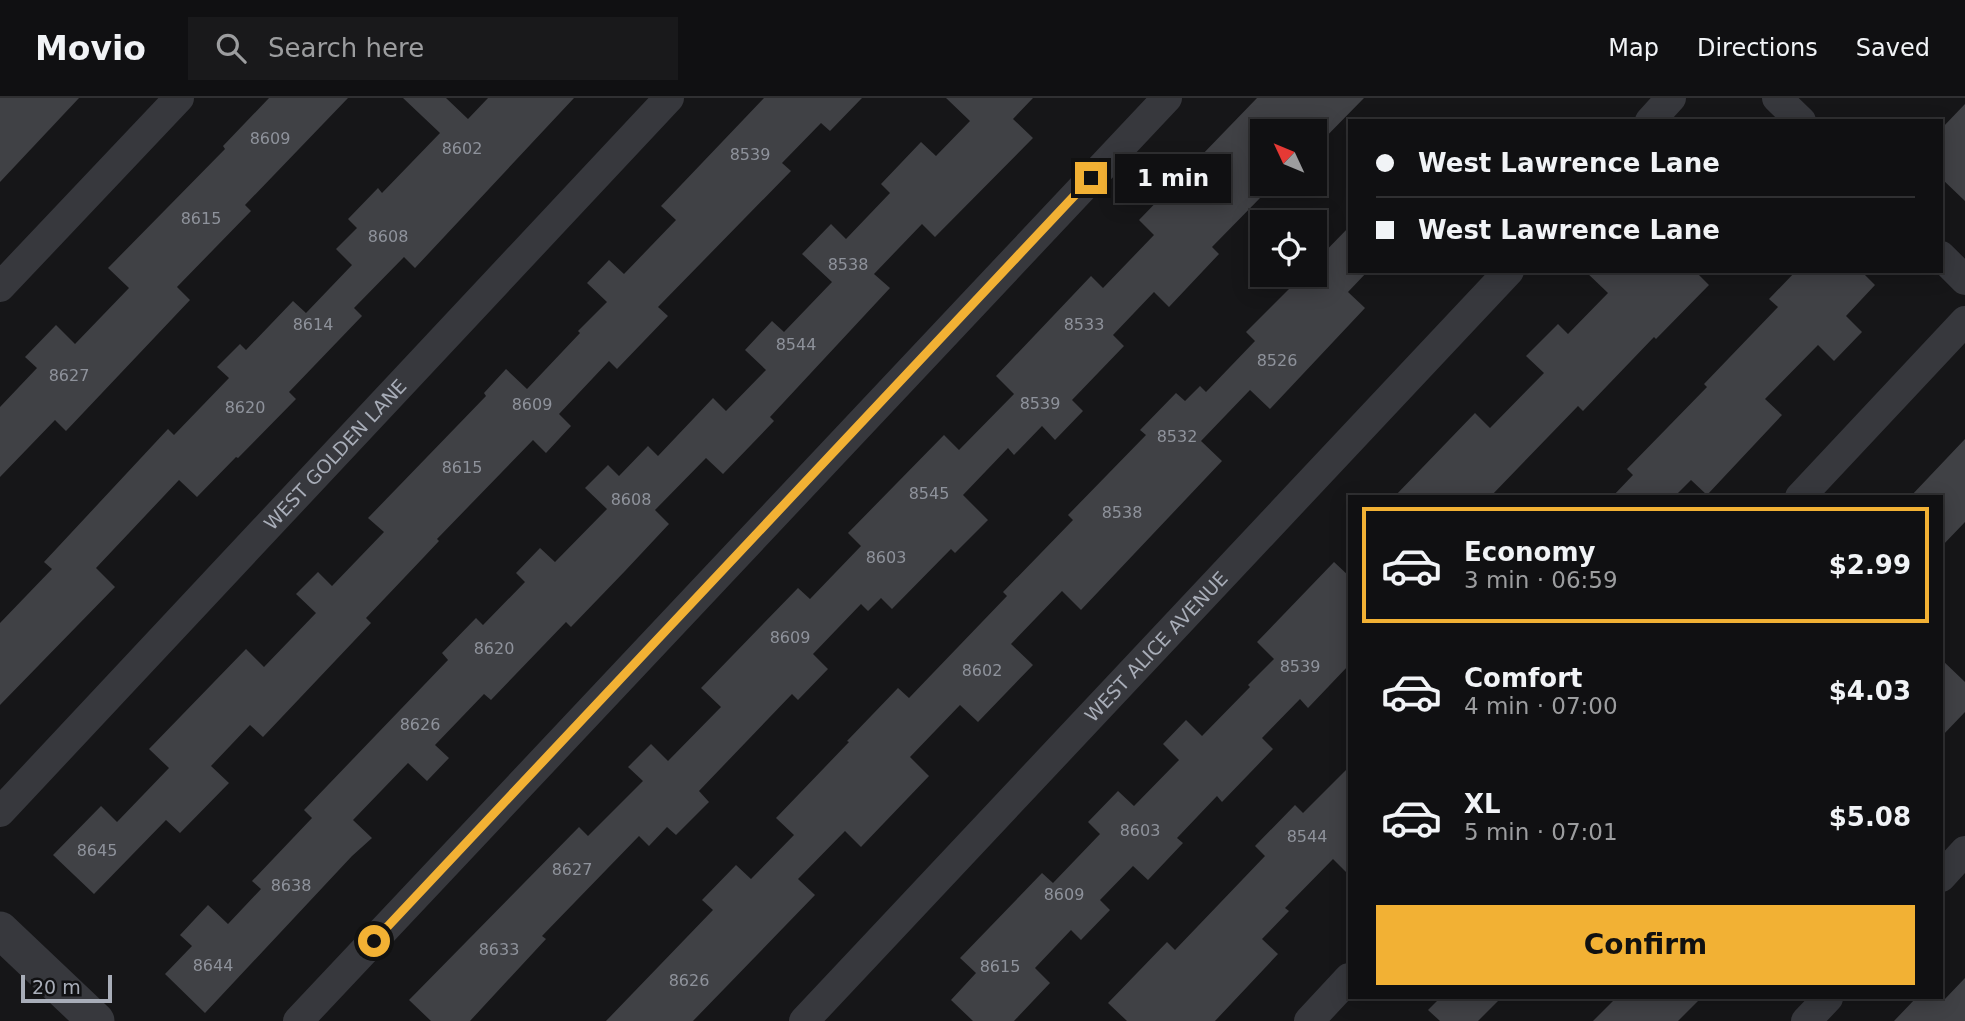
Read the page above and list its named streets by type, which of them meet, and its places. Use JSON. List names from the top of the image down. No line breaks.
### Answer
{"streets":{"street":["WEST GOLDEN LANE","WEST ALICE AVENUE"]},"house_numbers":["8609","8602","8539","8615","8608","8538","8614","8533","8544","8526","8627","8539","8609","8620","8532","8615","8545","8608","8538","8603","8609","8620","8539","8602","8626","8603","8544","8645","8627","8638","8609","8633","8644","8615","8626"],"scale_bar":"20 m","north":"top left","page":{"header":"Movio","search":"Search here","nav":["Map","Directions","Saved"],"banner":["West Lawrence Lane","West Lawrence Lane"],"bubble":"1 min","list":[{"name":"Economy","note":"3 min · 06:59","value":"$2.99"},{"name":"Comfort","note":"4 min · 07:00","value":"$4.03"},{"name":"XL","note":"5 min · 07:01","value":"$5.08"}],"buttons":"Confirm","scale":"20 m"}}
